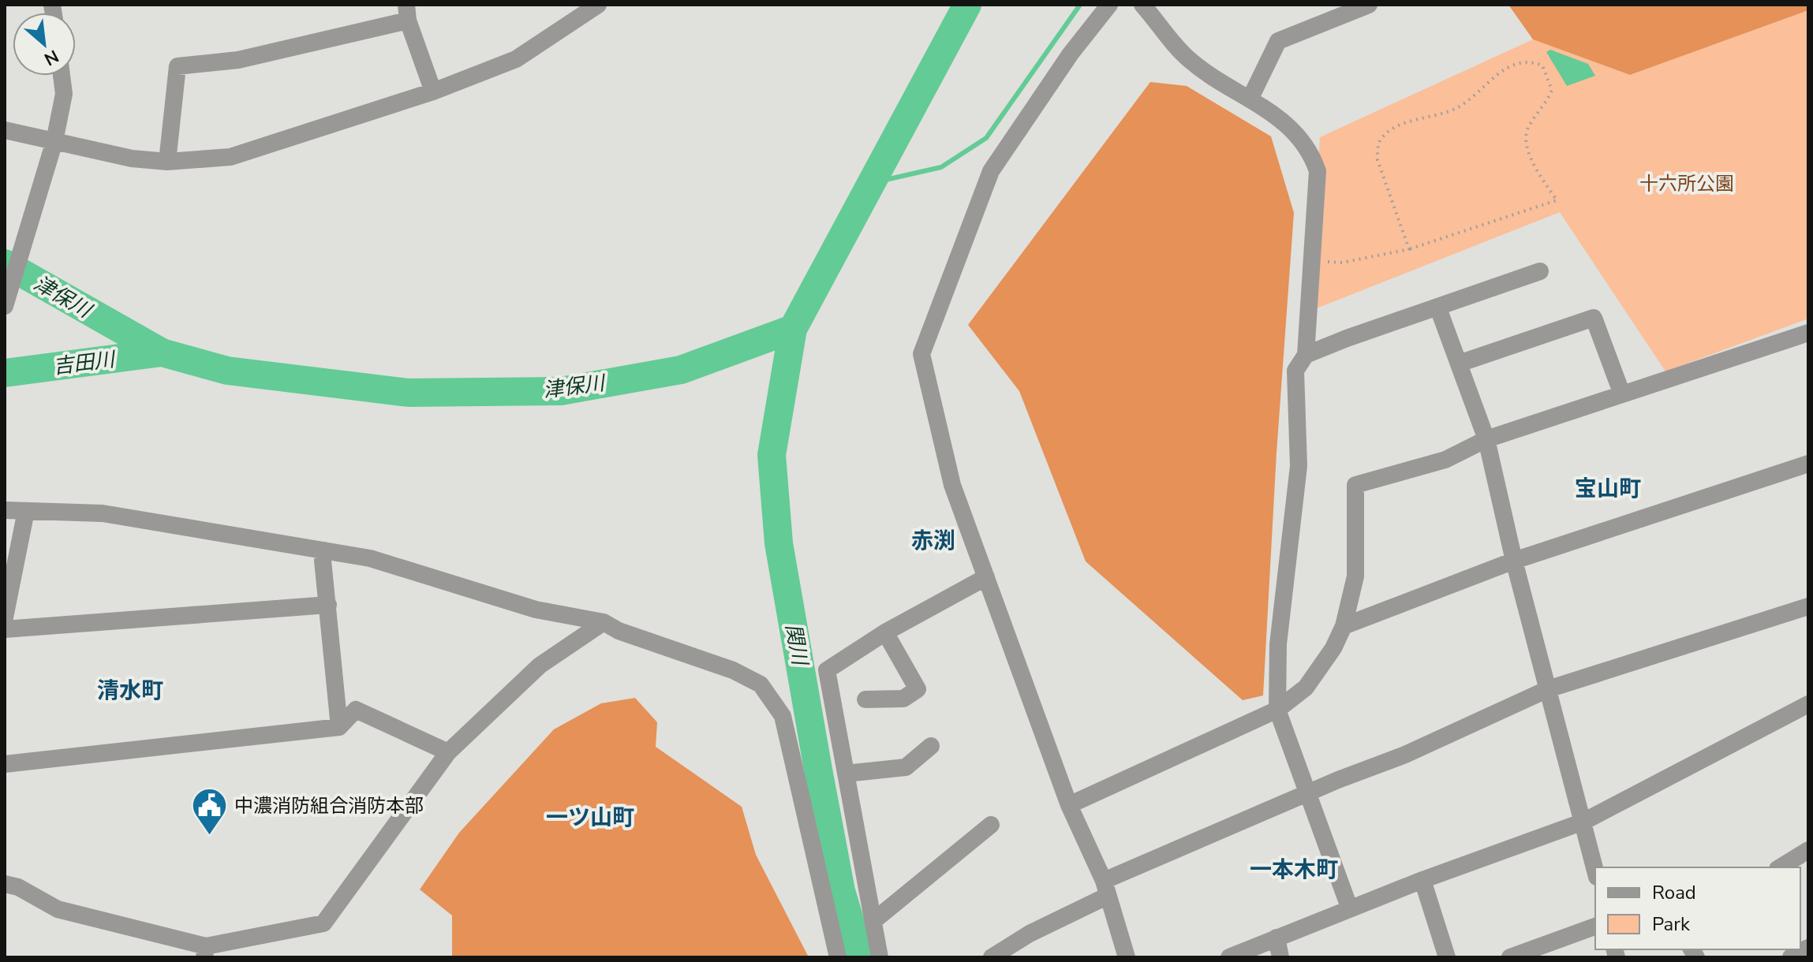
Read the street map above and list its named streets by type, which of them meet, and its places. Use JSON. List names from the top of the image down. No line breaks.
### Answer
{"districts":["宝山町","赤渕","清水町","一ツ山町","一本木町"],"water":["津保川","吉田川","関川"],"parks":["十六所公園"],"places":{"public building":["中濃消防組合消防本部"]},"legend":["Road","Park"],"north":"bottom right"}
